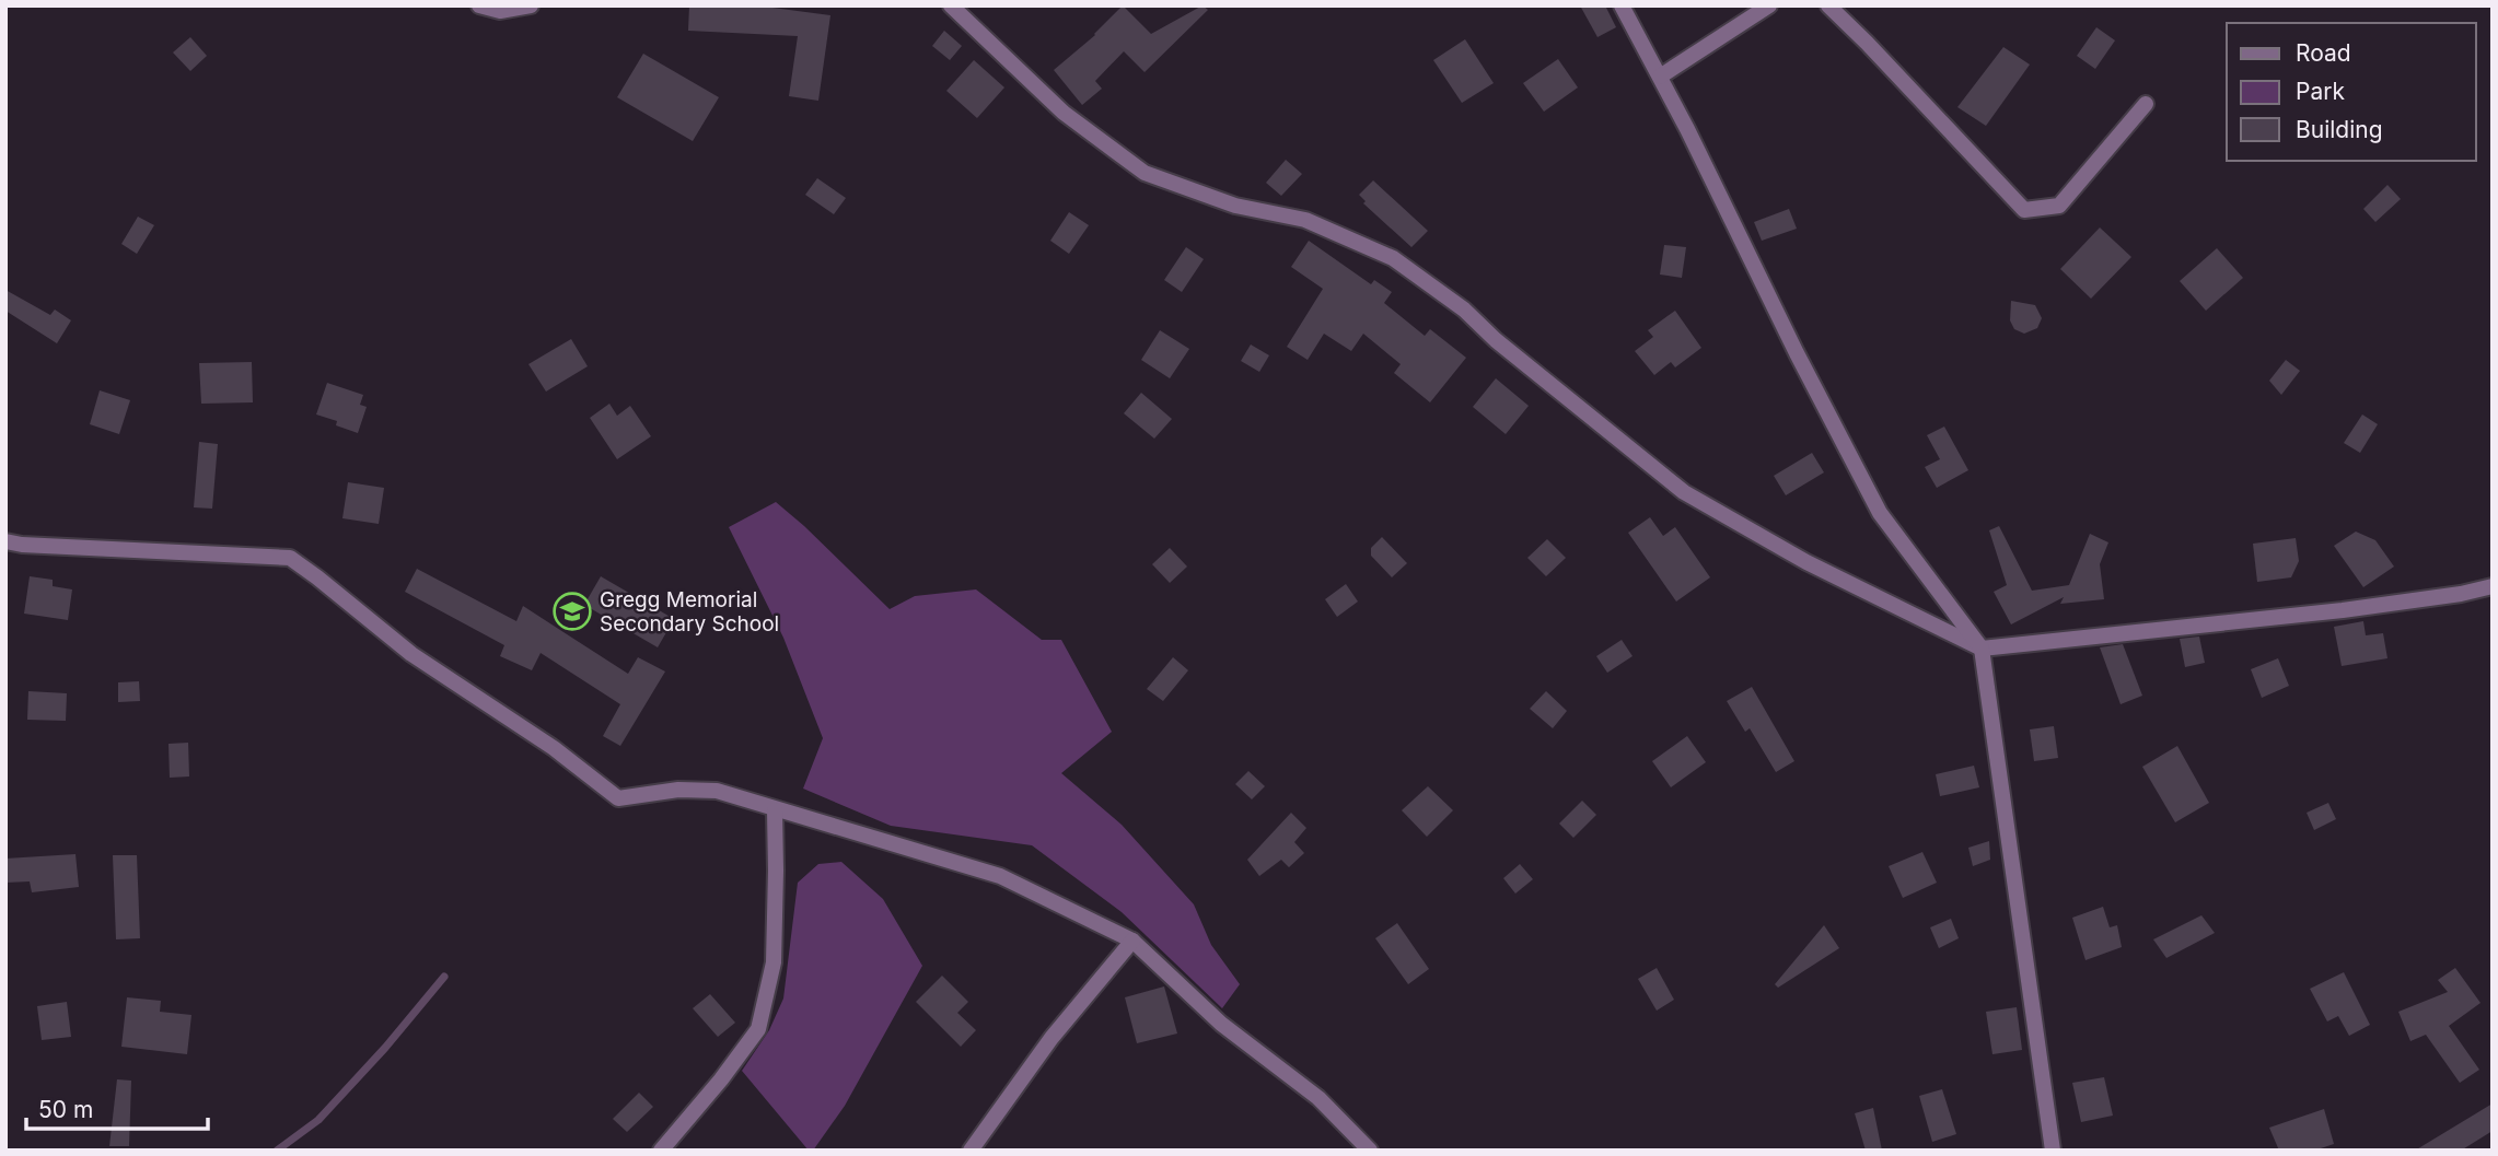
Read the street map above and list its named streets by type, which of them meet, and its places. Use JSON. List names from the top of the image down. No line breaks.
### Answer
{"places":{"school or university":["Gregg Memorial Secondary School"]},"legend":["Road","Park","Building"],"scale_bar":"50 m"}
